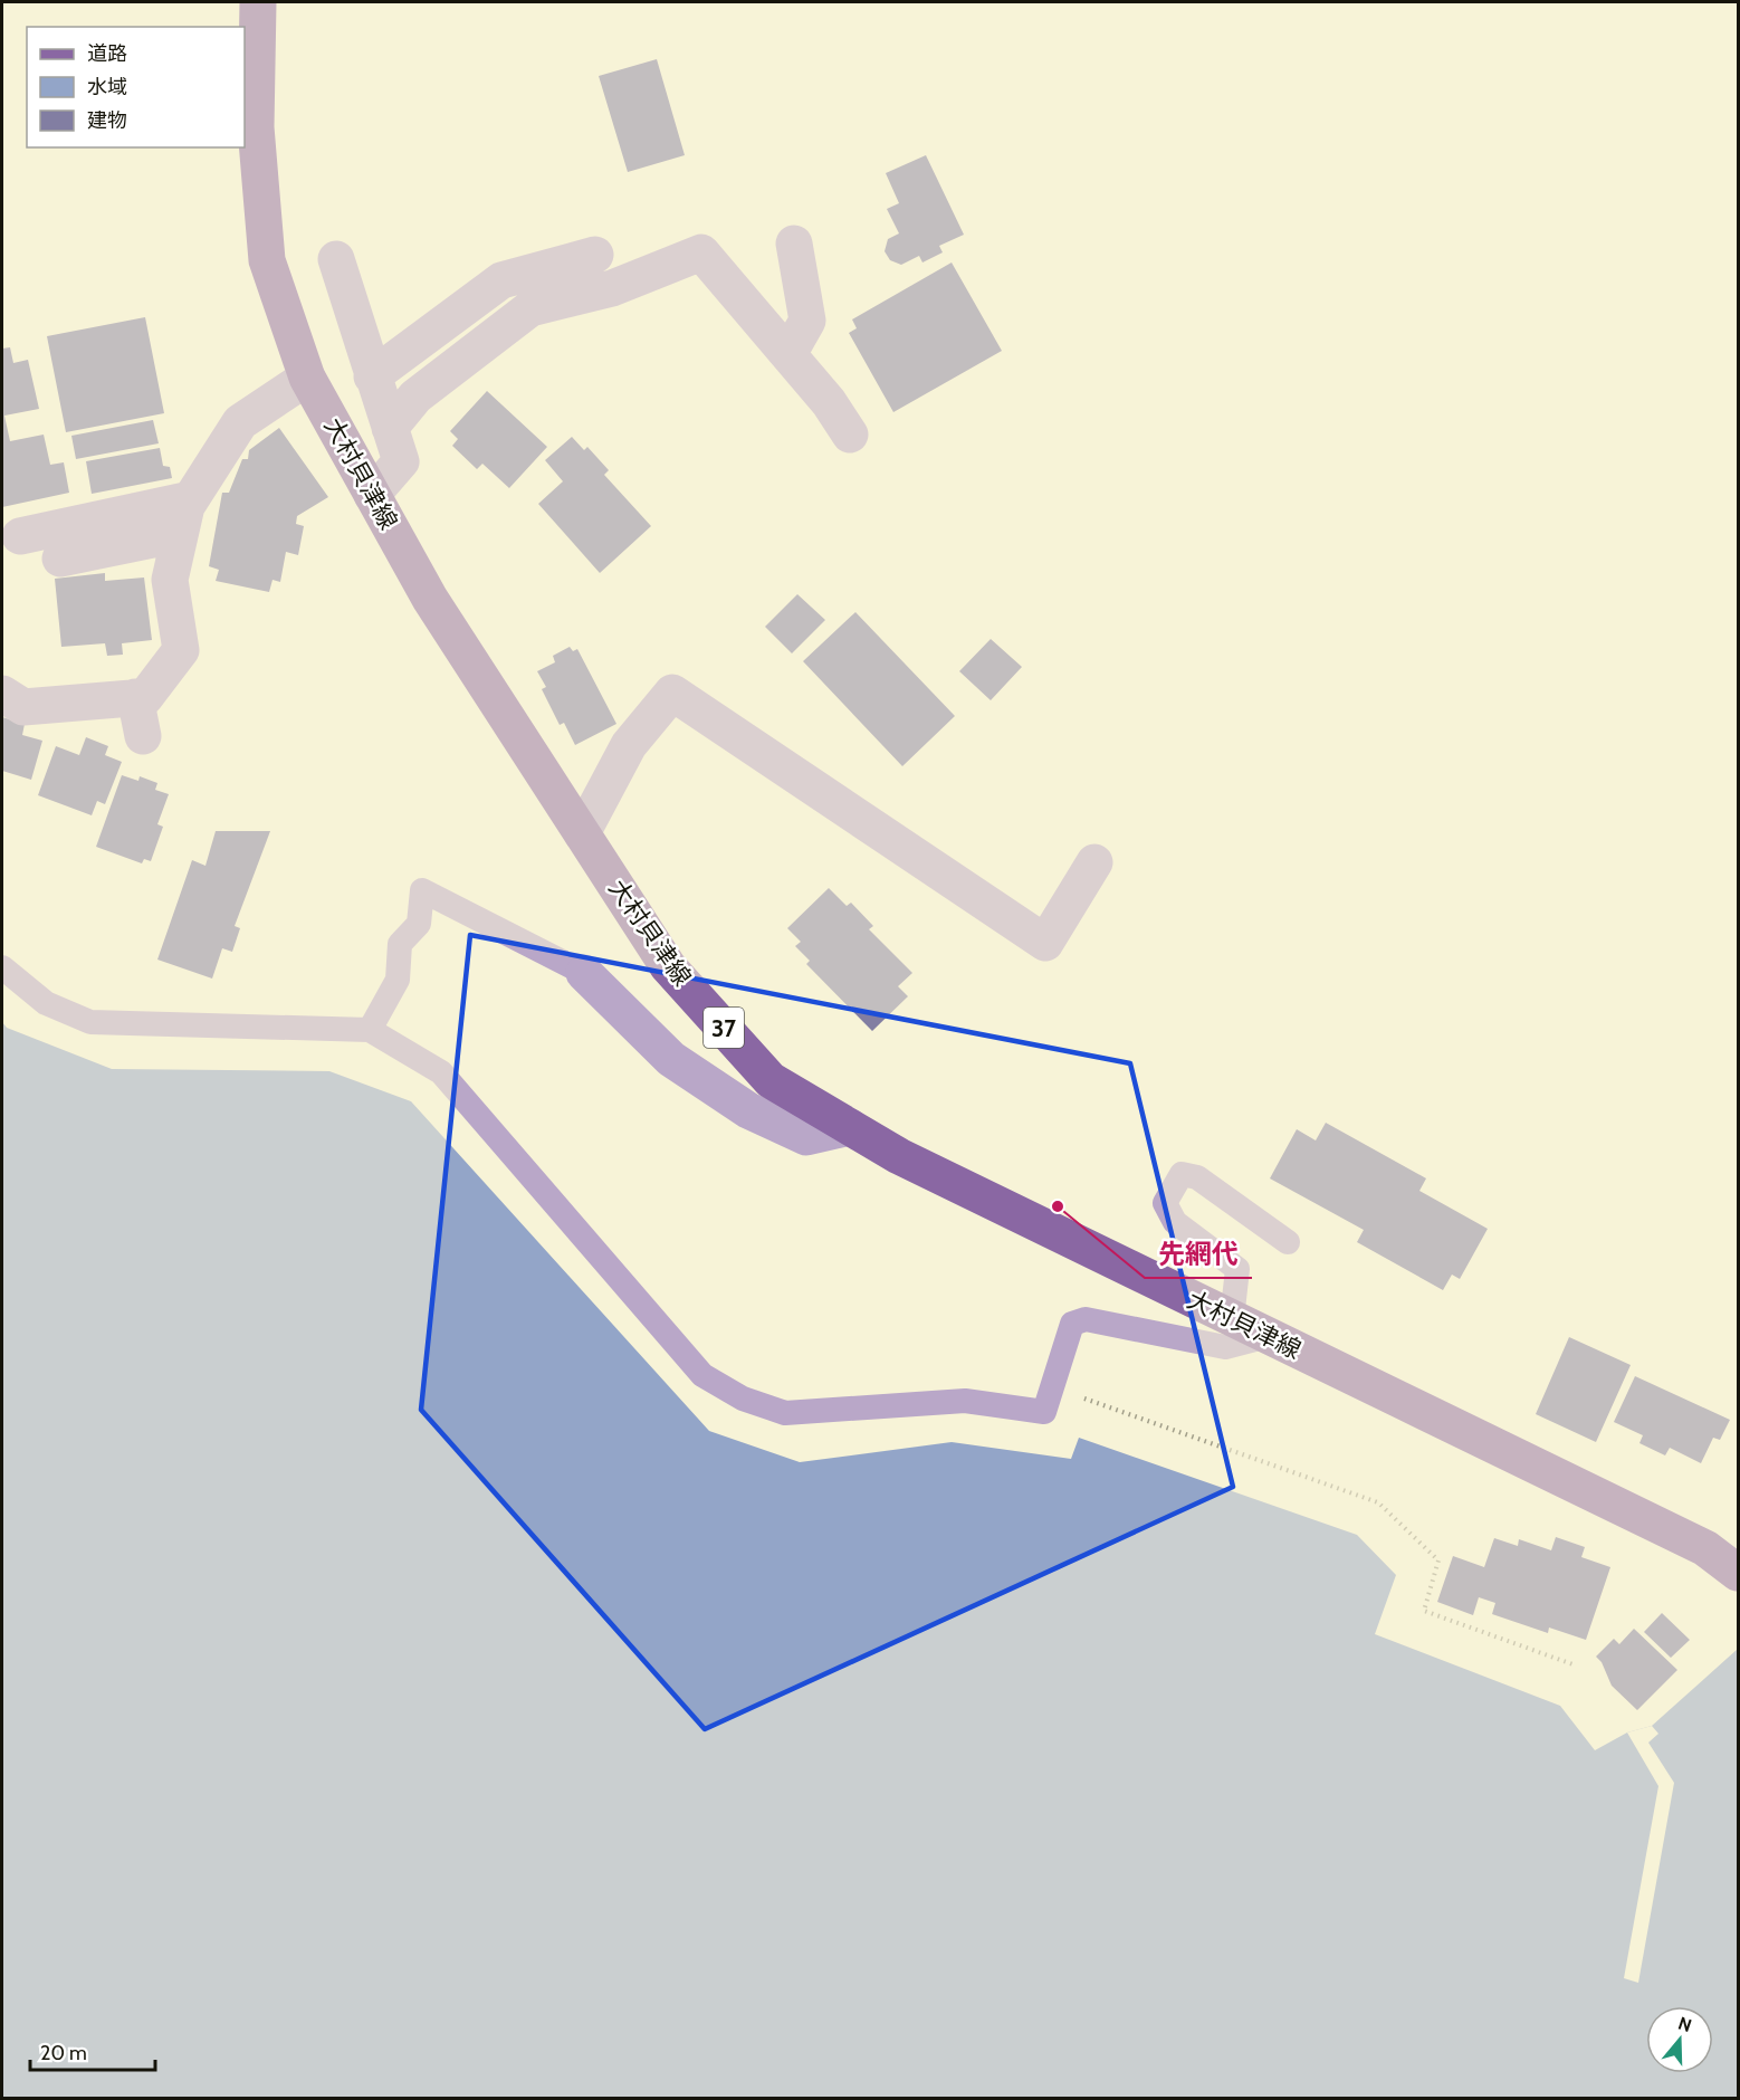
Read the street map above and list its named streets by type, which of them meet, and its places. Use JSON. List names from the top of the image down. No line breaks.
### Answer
{"streets":{"main road":["大村貝津線","37"]},"places":["先網代"],"legend":["道路","水域","建物"],"scale_bar":"20 m","north":"top"}
